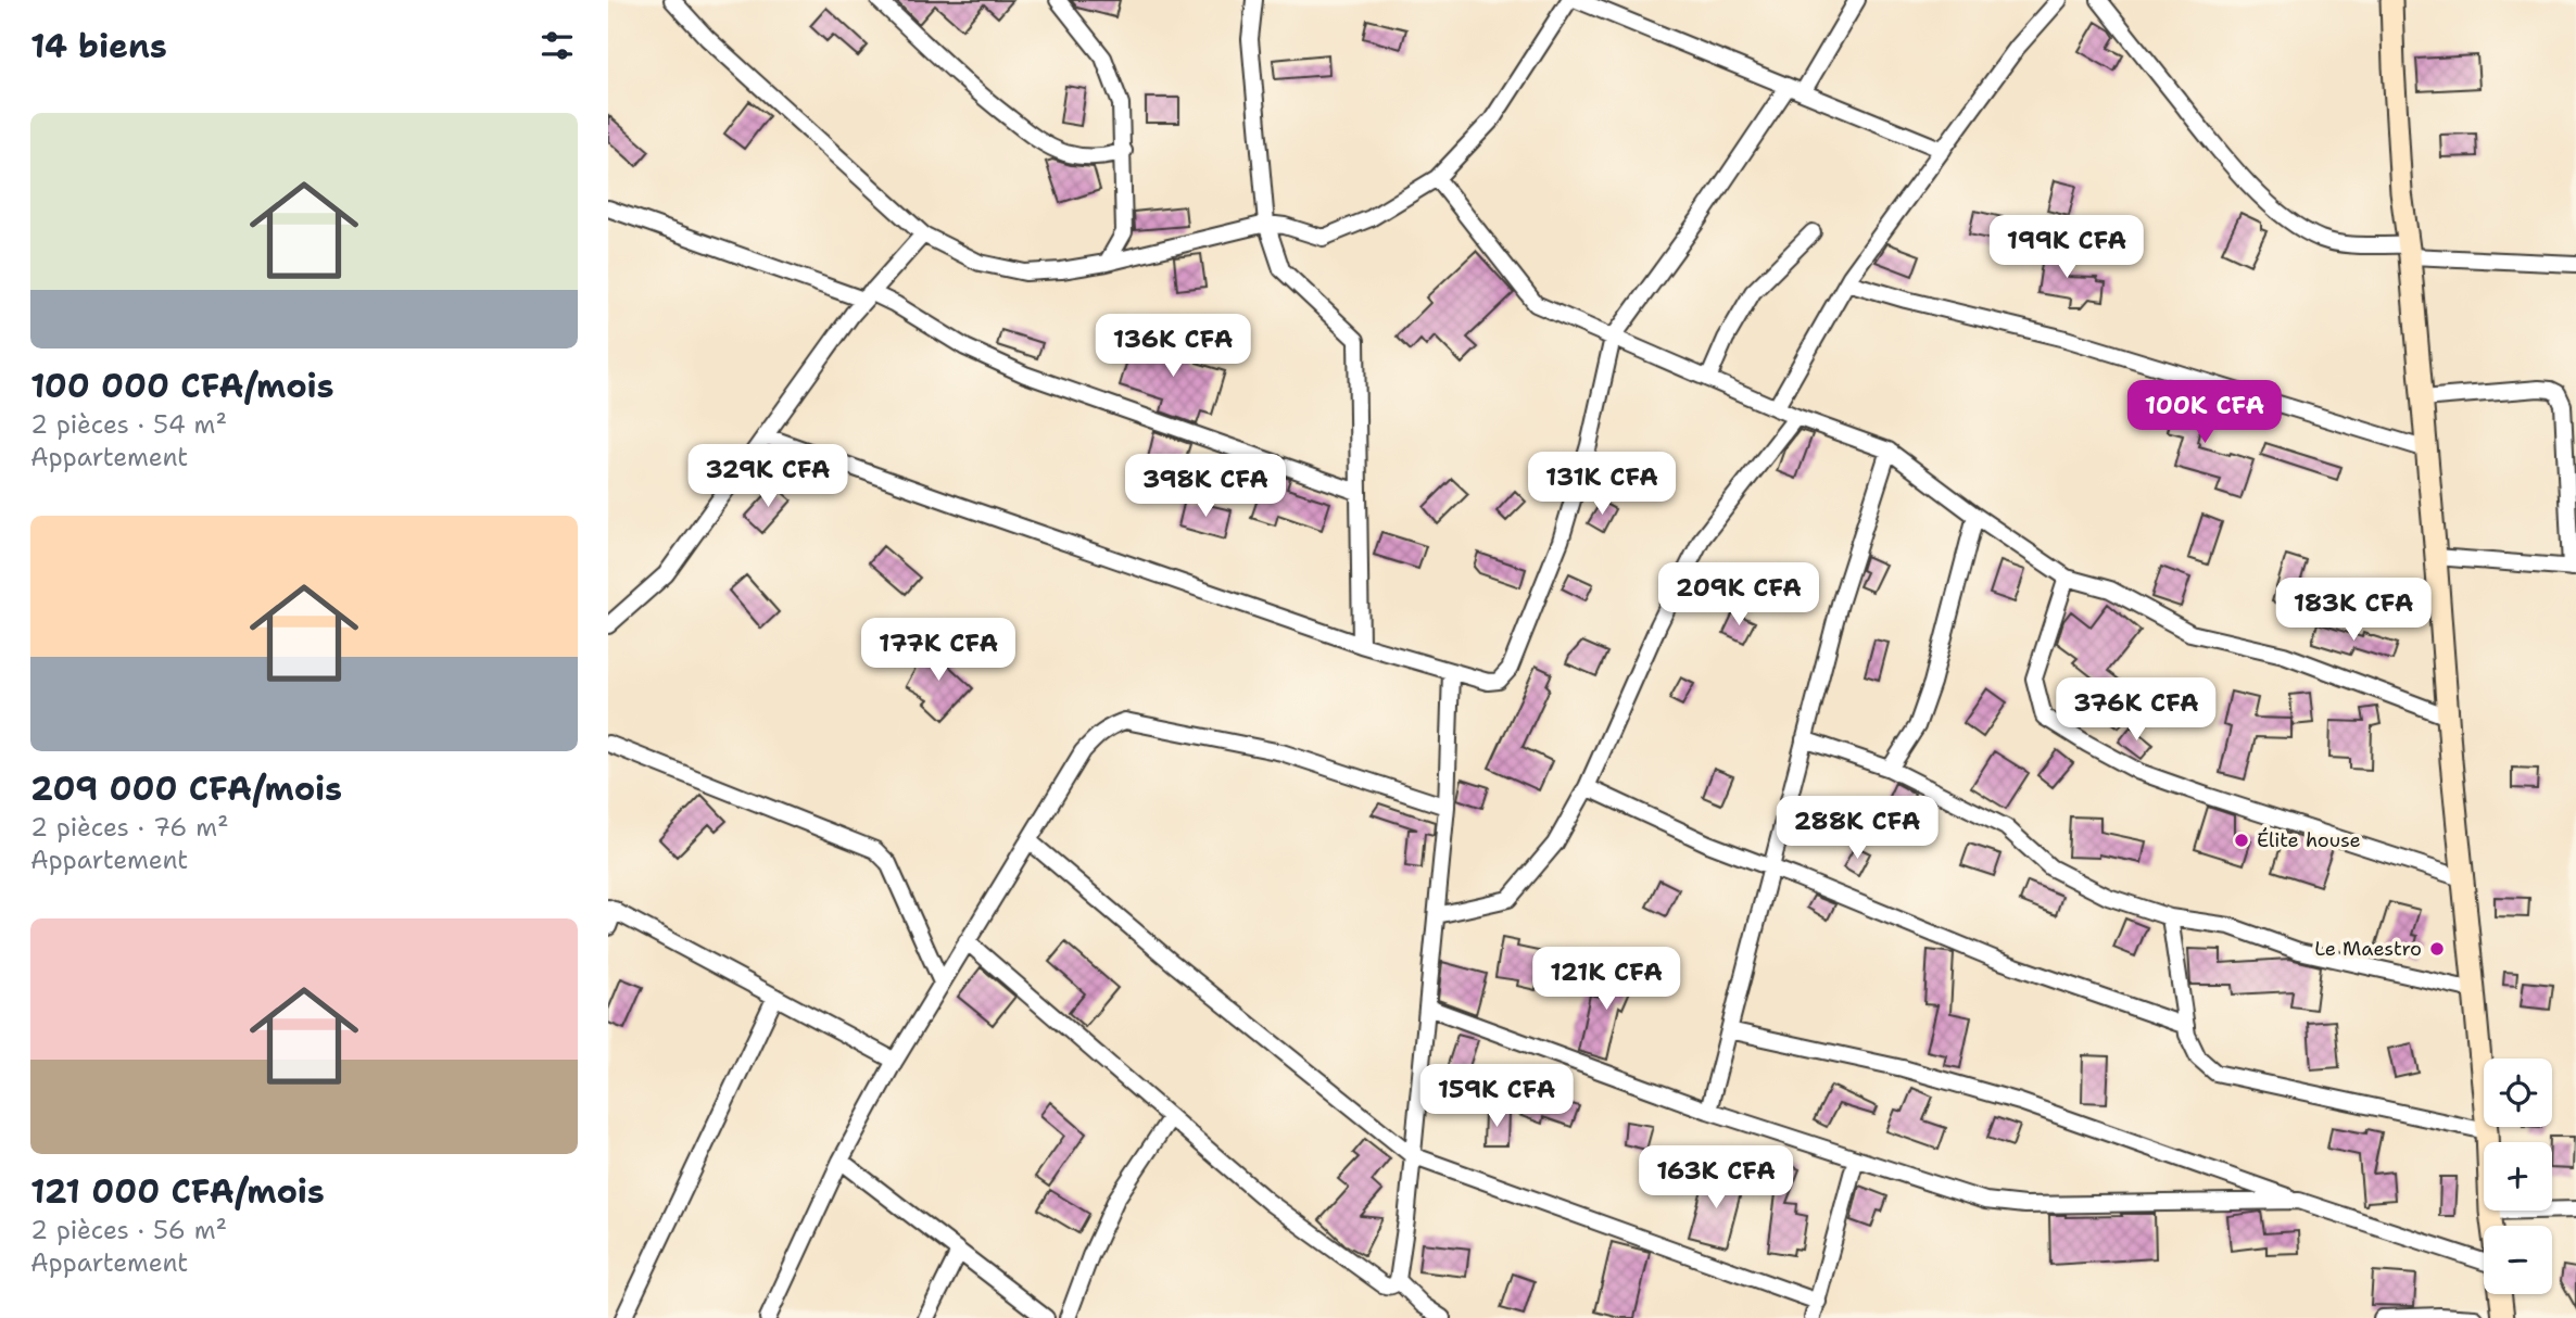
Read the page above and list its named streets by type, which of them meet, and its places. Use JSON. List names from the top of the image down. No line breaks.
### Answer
{"places":["Élite house","Le Maestro"],"page":{"heading":"14 biens","list":[{"name":"100 000 CFA/mois","note":"2 pièces · 54 m² · Appartement"},{"name":"209 000 CFA/mois","note":"2 pièces · 76 m² · Appartement"},{"name":"121 000 CFA/mois","note":"2 pièces · 56 m² · Appartement"}],"price":["199K CFA","136K CFA","100K CFA","329K CFA","131K CFA","398K CFA","209K CFA","183K CFA","177K CFA","376K CFA","288K CFA","121K CFA","159K CFA","163K CFA"],"map_buttons":["+","−"]}}
